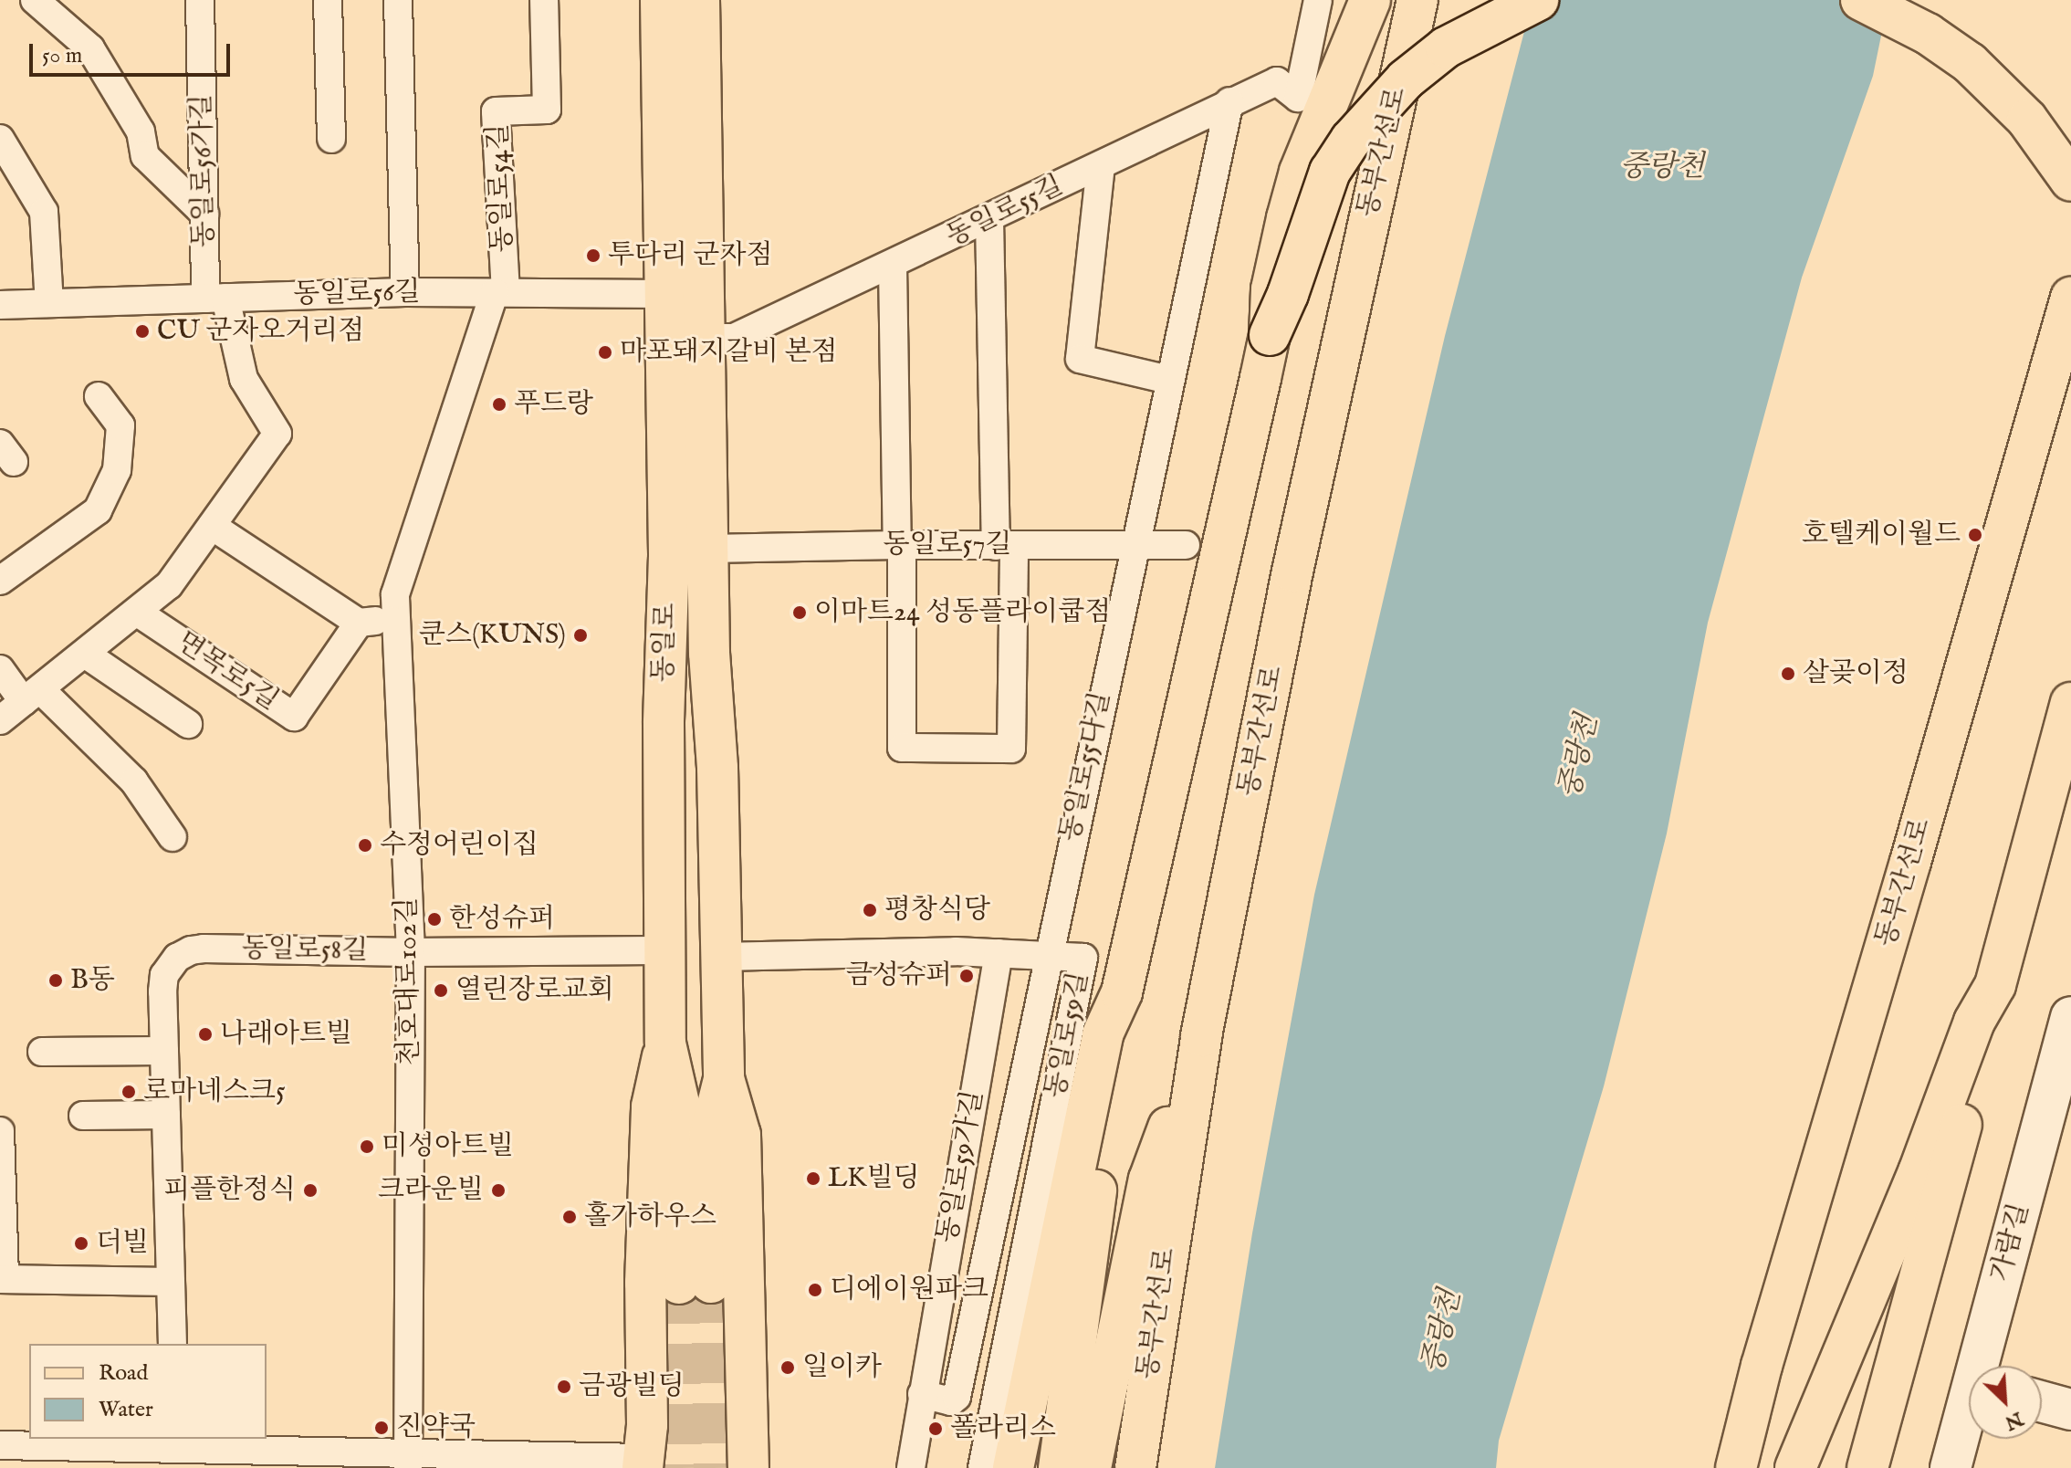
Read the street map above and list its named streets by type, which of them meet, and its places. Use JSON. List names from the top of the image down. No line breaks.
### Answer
{"streets":{"main road":["동부간선로","동일로"],"street":["동일로56가길","동일로54길","동일로55길","동일로56길","동일로57길","면목로5길","동일로55다길","동일로58길","천호대로102길","동일로59길","동일로59가길","가람길"]},"crossings":[["동일로56가길","동일로56길"],["동일로54길","동일로56길"],["동일로54길","천호대로102길"],["동일로55길","동일로"],["동일로55길","동일로55다길"],["동일로56길","동일로"],["동일로56길","천호대로102길"],["동일로57길","동일로"],["동일로57길","동일로55다길"],["동일로","동일로58길"],["동일로","동일로59길"],["동일로55다길","동일로59길"],["동일로55다길","동일로59가길"],["동일로58길","천호대로102길"],["동일로59길","동일로59가길"]],"water":["중랑천"],"places":["투다리 군자점","CU 군자오거리점","마포돼지갈비 본점","푸드랑","호텔케이월드","이마트24 성동플라이쿱점","쿤스(KUNS)","살곶이정","수정어린이집","평창식당","한성슈퍼","금성슈퍼","B동","열린장로교회","나래아트빌","로마네스크5","미성아트빌","LK빌딩","피플한정식","크라운빌","홀가하우스","더빌","디에이원파크","일이카","금광빌딩","진약국","폴라리스"],"legend":["Road","Water"],"scale_bar":"50 m","north":"bottom right"}
